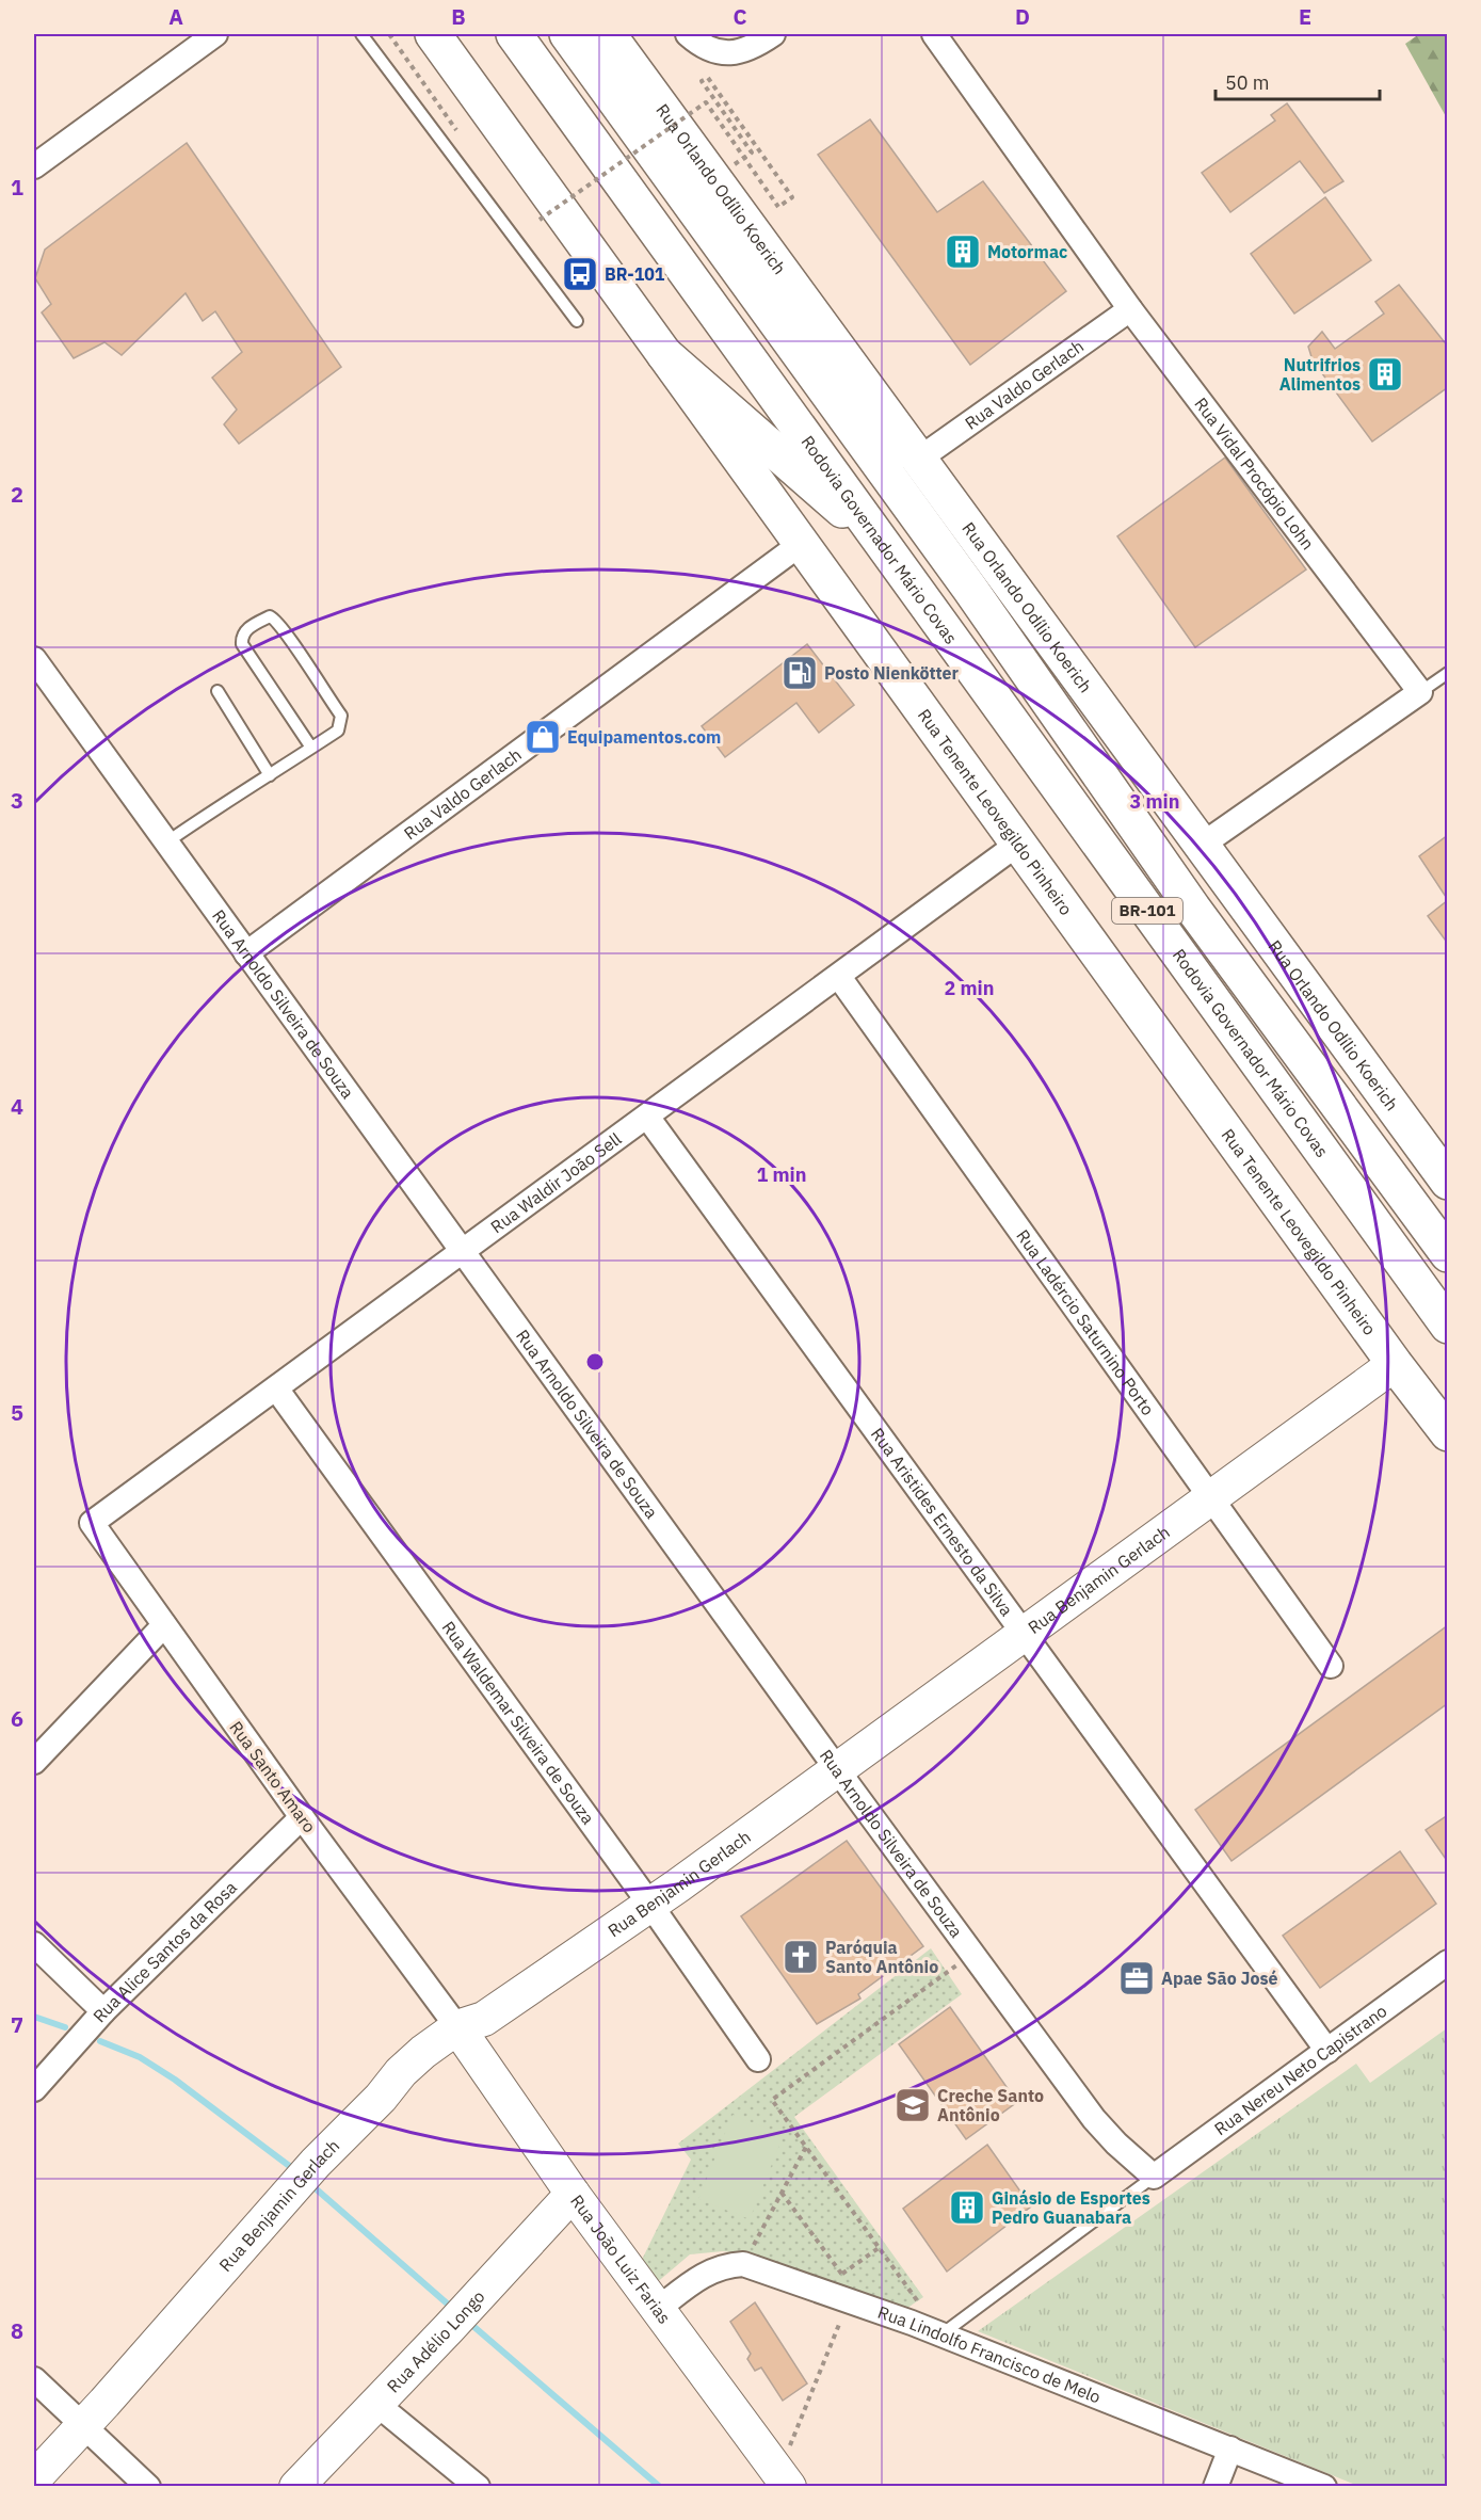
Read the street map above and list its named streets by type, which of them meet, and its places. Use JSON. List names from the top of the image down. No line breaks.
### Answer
{"streets":{"main road":["Rua Orlando Odílio Koerich","Rodovia Governador Mário Covas","Rua Tenente Leovegildo Pinheiro","BR-101","Rua Benjamin Gerlach","Rua João Luiz Farias","Rua Adélio Longo"],"street":["Rua Valdo Gerlach","Rua Vidal Procópio Lohn","Rua Arnoldo Silveira de Souza","Rua Waldir João Sell","Rua Ladércio Saturnino Porto","Rua Aristides Ernesto da Silva","Rua Waldemar Silveira de Souza","Rua Santo Amaro","Rua Alice Santos da Rosa","Rua Nereu Neto Capistrano","Rua Lindolfo Francisco de Melo"]},"crossings":[["Rua Orlando Odílio Koerich","Rua Valdo Gerlach"],["Rua Valdo Gerlach","Rua Vidal Procópio Lohn"],["Rua Valdo Gerlach","Rua Tenente Leovegildo Pinheiro"],["Rua Valdo Gerlach","Rua Arnoldo Silveira de Souza"],["Rua Tenente Leovegildo Pinheiro","Rua Waldir João Sell"],["Rua Tenente Leovegildo Pinheiro","Rua Benjamin Gerlach"],["Rua Arnoldo Silveira de Souza","Rua Waldir João Sell"],["Rua Arnoldo Silveira de Souza","Rua Benjamin Gerlach"],["Rua Arnoldo Silveira de Souza","Rua Nereu Neto Capistrano"],["Rua Waldir João Sell","Rua Ladércio Saturnino Porto"],["Rua Waldir João Sell","Rua Aristides Ernesto da Silva"],["Rua Waldir João Sell","Rua Waldemar Silveira de Souza"],["Rua Waldir João Sell","Rua Santo Amaro"],["Rua Ladércio Saturnino Porto","Rua Benjamin Gerlach"],["Rua Aristides Ernesto da Silva","Rua Benjamin Gerlach"],["Rua Aristides Ernesto da Silva","Rua Nereu Neto Capistrano"],["Rua Benjamin Gerlach","Rua Waldemar Silveira de Souza"],["Rua Benjamin Gerlach","Rua Santo Amaro"],["Rua Benjamin Gerlach","Rua João Luiz Farias"],["Rua Santo Amaro","Rua Alice Santos da Rosa"],["Rua Santo Amaro","Rua João Luiz Farias"],["Rua João Luiz Farias","Rua Adélio Longo"]],"places":{"building":["Motormac","Nutrifrios Alimentos","Ginásio de Esportes Pedro Guanabara"],"bus stop":["BR-101"],"fuel station":["Posto Nienkötter"],"shop":["Equipamentos.com"],"church":["Paróquia Santo Antônio"],"office":["Apae São José"],"school or university":["Creche Santo Antônio"]},"scale_bar":"50 m","grid":{"columns":["A","B","C","D","E"],"rows":["1","2","3","4","5","6","7","8"]},"rings":["3 min","2 min","1 min"]}
